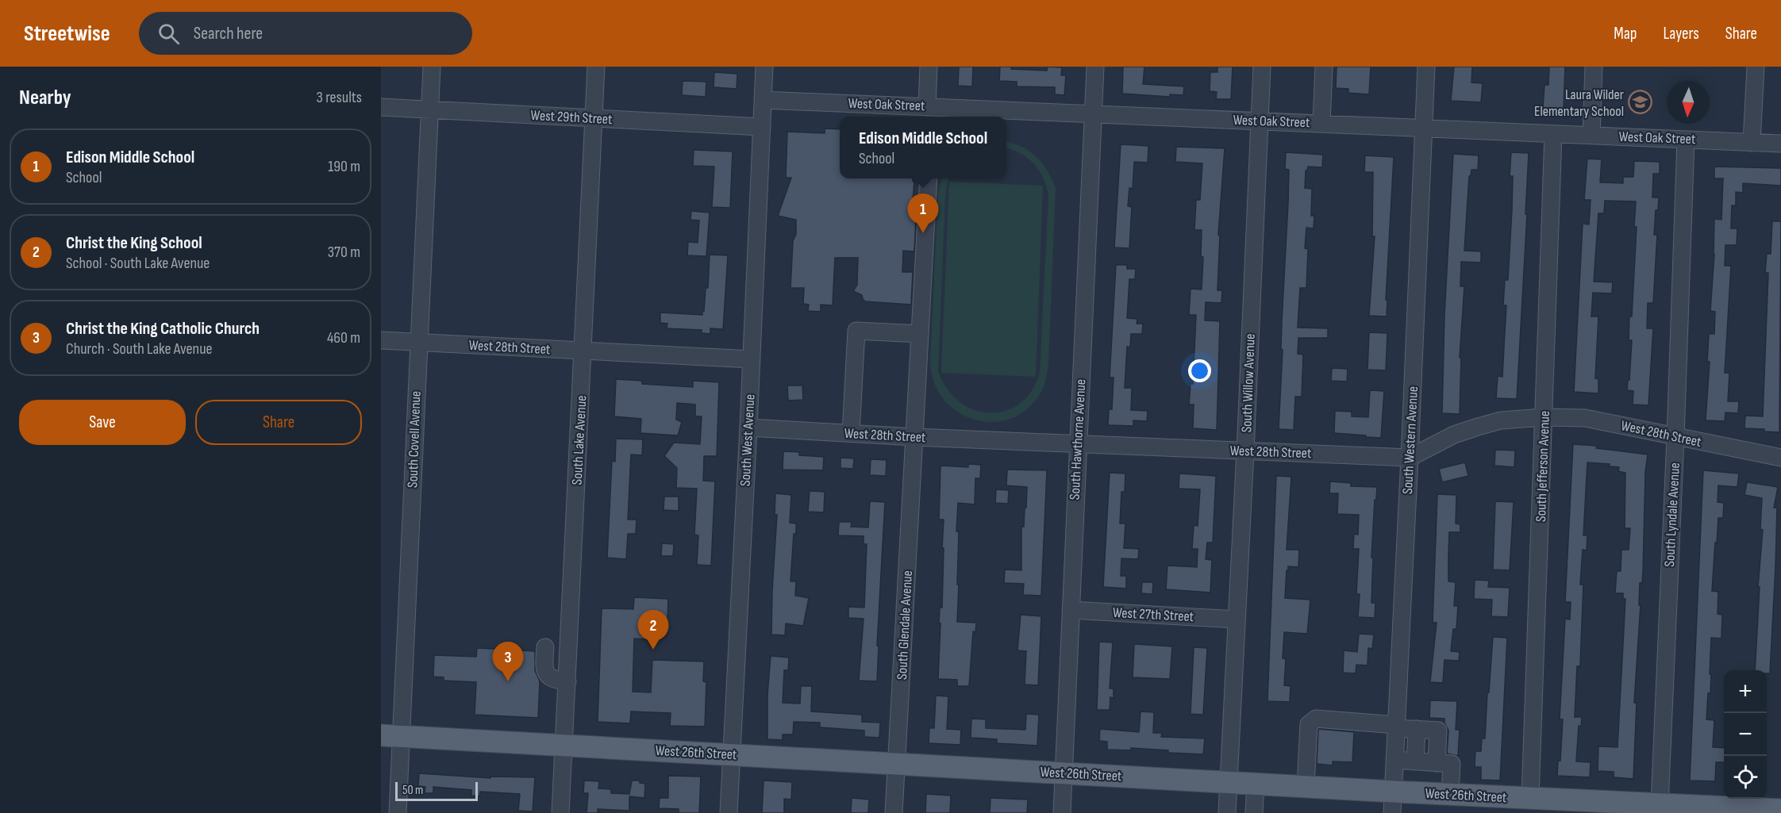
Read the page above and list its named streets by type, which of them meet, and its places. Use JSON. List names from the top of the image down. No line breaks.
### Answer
{"streets":{"main road":["West 26th Street"],"street":["West Oak Street","West 29th Street","West 28th Street","South Willow Avenue","South Covell Avenue","South Hawthorne Avenue","South Lake Avenue","South West Avenue","South Western Avenue","South Jefferson Avenue","South Lyndale Avenue","West 27th Street","South Glendale Avenue"]},"crossings":[["West Oak Street","South Willow Avenue"],["West Oak Street","South Hawthorne Avenue"],["West Oak Street","South West Avenue"],["West Oak Street","South Western Avenue"],["West Oak Street","South Jefferson Avenue"],["West Oak Street","South Lyndale Avenue"],["West 29th Street","South Covell Avenue"],["West 29th Street","South Lake Avenue"],["West 29th Street","South West Avenue"],["West 28th Street","South Willow Avenue"],["West 28th Street","South Covell Avenue"],["West 28th Street","South Hawthorne Avenue"],["West 28th Street","South Lake Avenue"],["West 28th Street","South West Avenue"],["West 28th Street","South Western Avenue"],["West 28th Street","South Jefferson Avenue"],["West 28th Street","South Lyndale Avenue"],["West 28th Street","South Glendale Avenue"],["South Willow Avenue","West 27th Street"],["South Willow Avenue","West 26th Street"],["South Covell Avenue","West 26th Street"],["South Hawthorne Avenue","West 27th Street"],["South Hawthorne Avenue","West 26th Street"],["South Lake Avenue","West 26th Street"],["South West Avenue","West 26th Street"],["South Western Avenue","West 26th Street"],["South Jefferson Avenue","West 26th Street"],["South Lyndale Avenue","West 26th Street"],["South Glendale Avenue","West 26th Street"]],"places":{"school or university":["Laura Wilder Elementary School"]},"scale_bar":"50 m","north":"bottom","page":{"header":"Streetwise","search":"Search here","nav":["Map","Layers","Share"],"heading":["Nearby","3 results"],"popup":["Edison Middle School","School"],"list":[{"mark":"1","name":"Edison Middle School","note":"School","value":"190 m"},{"mark":"2","name":"Christ the King School","note":"School · South Lake Avenue","value":"370 m"},{"mark":"3","name":"Christ the King Catholic Church","note":"Church · South Lake Avenue","value":"460 m"}],"pins":["1","2","3"],"buttons":["Save","Share"],"map_buttons":["+","−"],"scale":"50 m"}}
